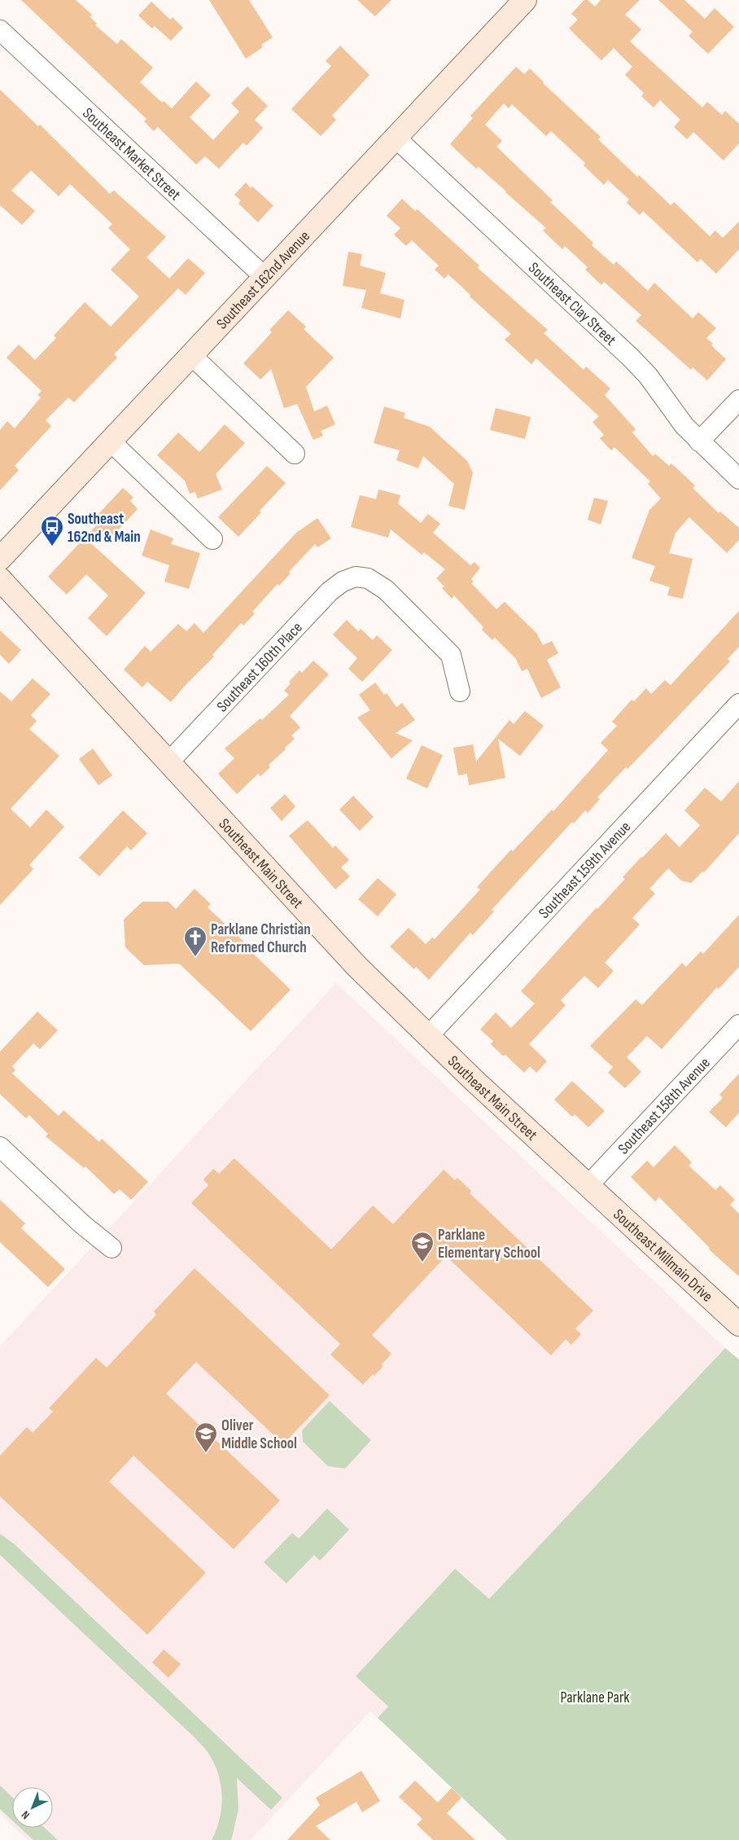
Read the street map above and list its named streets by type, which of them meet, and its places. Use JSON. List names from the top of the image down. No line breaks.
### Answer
{"streets":{"street":["Southeast Market Street","Southeast 162nd Avenue","Southeast Clay Street","Southeast 160th Place","Southeast Main Street","Southeast 159th Avenue","Southeast 158th Avenue","Southeast Millmain Drive"]},"crossings":[["Southeast Market Street","Southeast 162nd Avenue"],["Southeast 162nd Avenue","Southeast Clay Street"],["Southeast 160th Place","Southeast Main Street"],["Southeast Main Street","Southeast 159th Avenue"],["Southeast Main Street","Southeast 158th Avenue"],["Southeast Main Street","Southeast Millmain Drive"],["Southeast 158th Avenue","Southeast Millmain Drive"]],"parks":["Parklane Park"],"places":{"bus stop":["Southeast 162nd & Main"],"church":["Parklane Christian Reformed Church"],"school or university":["Parklane Elementary School","Oliver Middle School"]},"north":"bottom left"}
